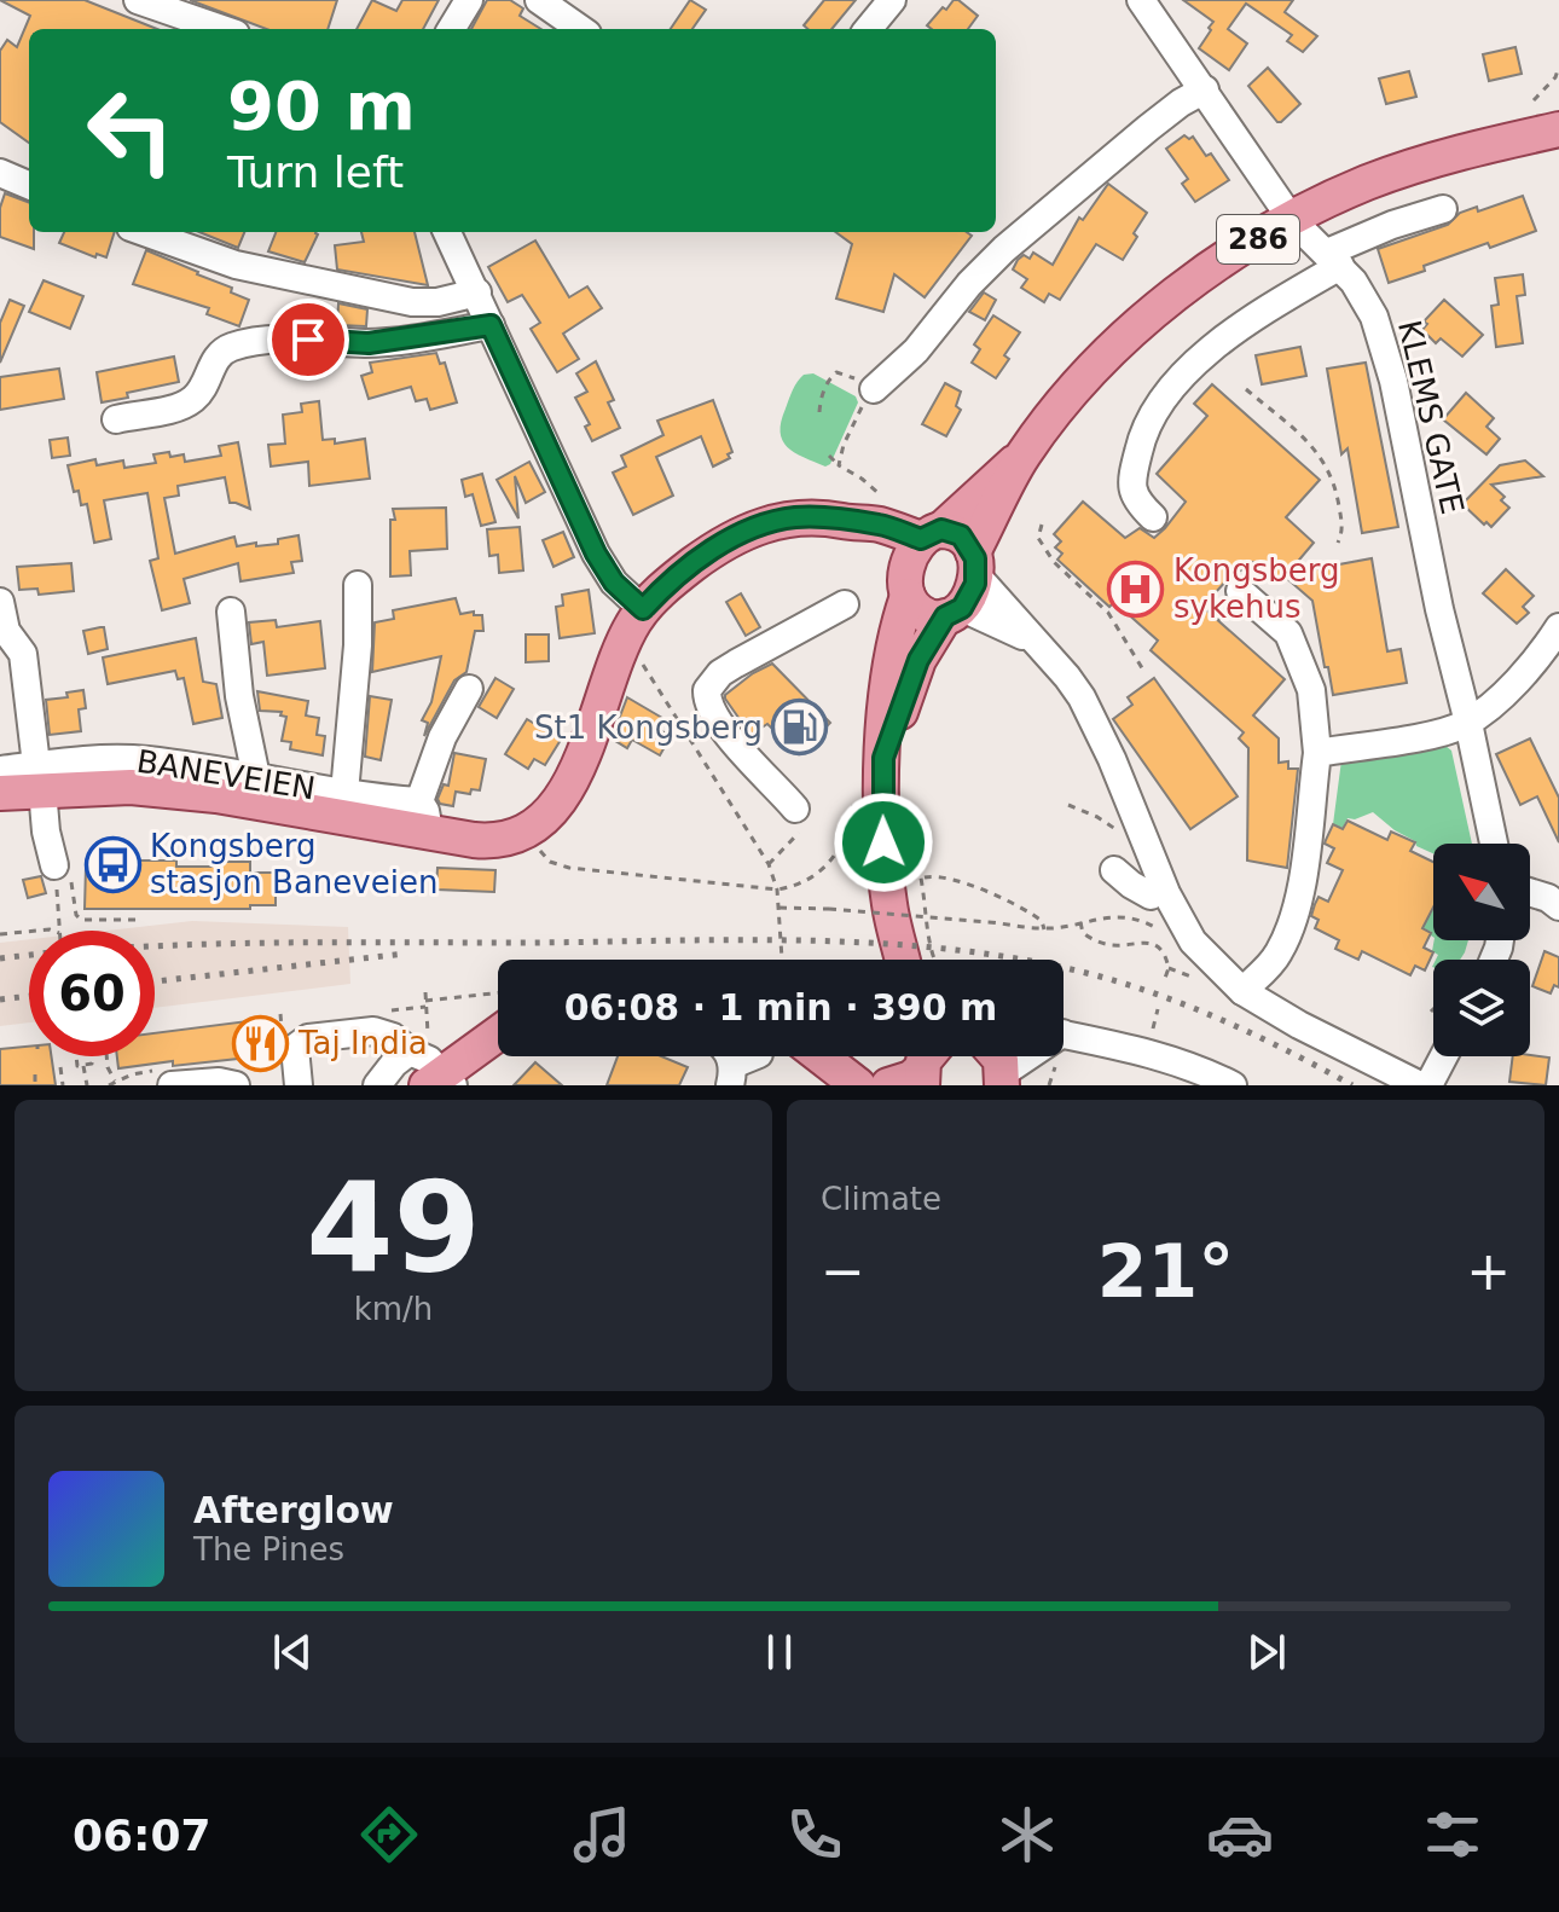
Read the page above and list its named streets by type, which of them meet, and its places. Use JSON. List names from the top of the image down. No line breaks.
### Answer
{"streets":{"main road":["286","BANEVEIEN"],"street":["KLEMS GATE"]},"crossings":[["286","KLEMS GATE"]],"places":{"hospital":["Kongsberg sykehus"],"fuel station":["St1 Kongsberg"],"bus stop":["Kongsberg stasjon Baneveien"],"restaurant":["Taj India"]},"north":"top left","page":{"turn":["90 m","Turn left"],"limit":"60","trip":"06:08 · 1 min · 390 m","tile":[["49","km/h"],"Climate"],"heat":["−","21°","+"],"song":["Afterglow","The Pines"],"tabs":"06:07"}}
